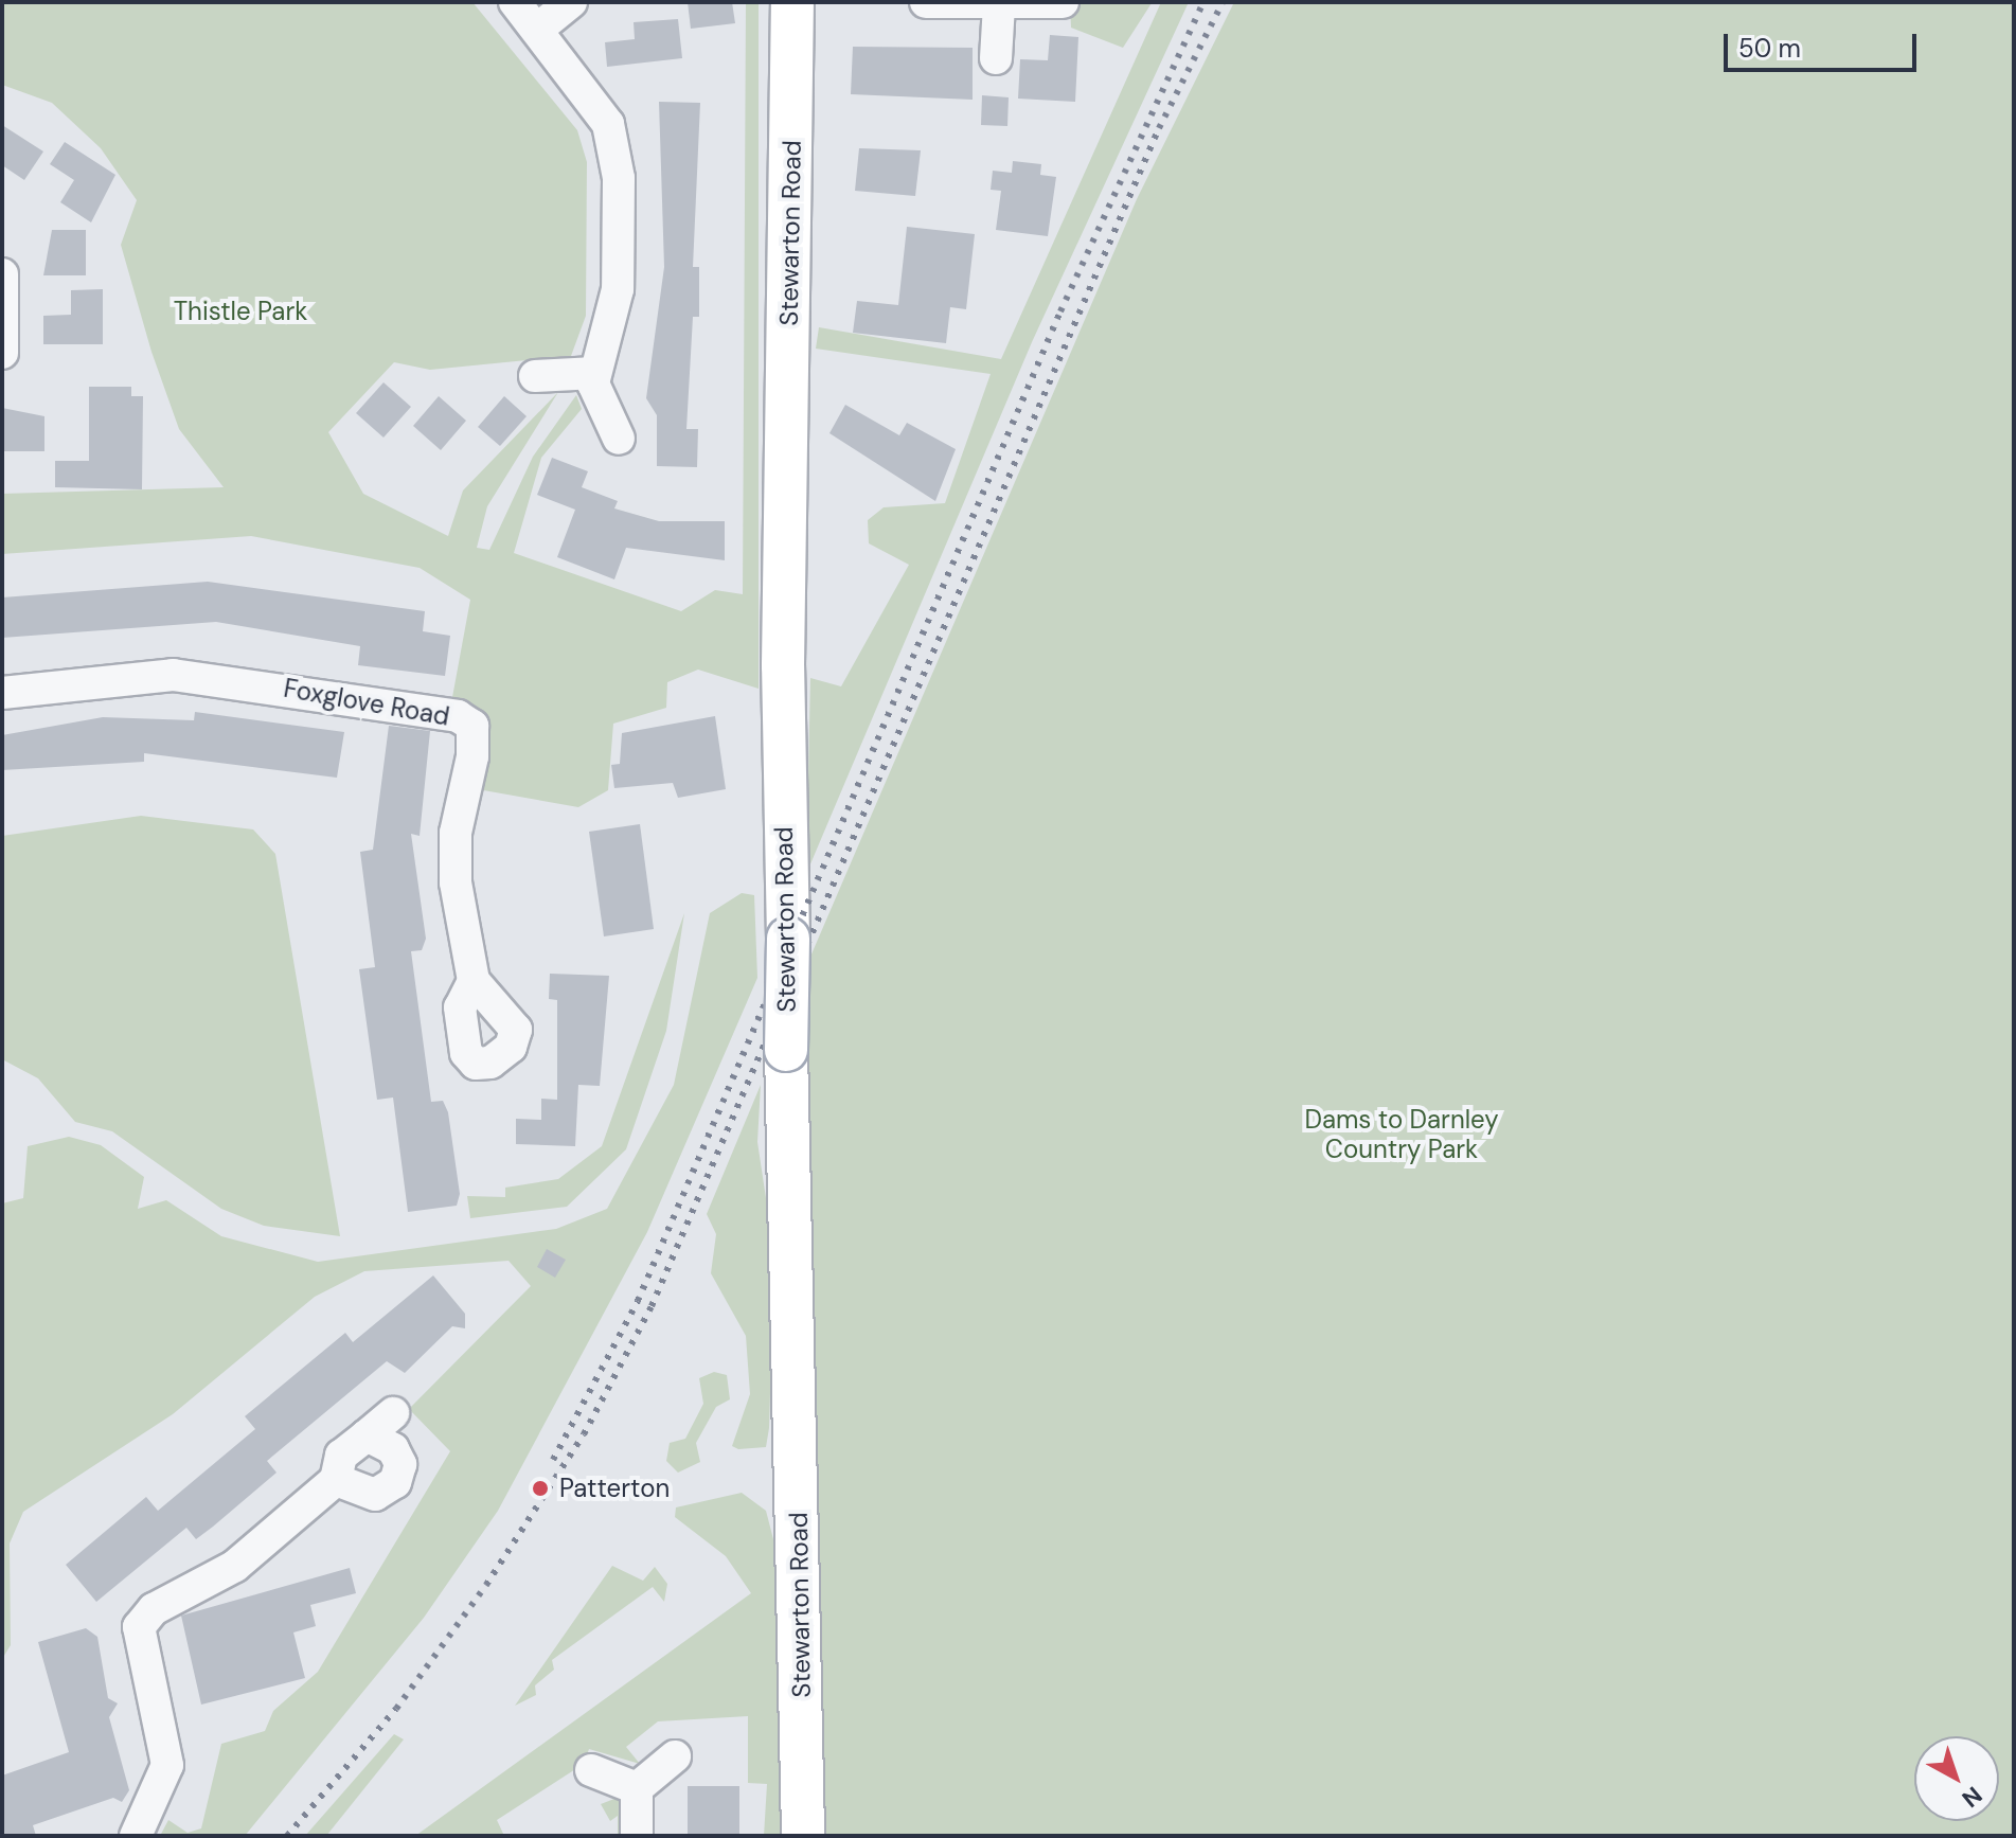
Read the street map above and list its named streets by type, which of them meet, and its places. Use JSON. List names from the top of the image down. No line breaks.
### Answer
{"streets":{"main road":["Stewarton Road"],"street":["Foxglove Road"]},"parks":["Thistle Park","Dams to Darnley Country Park"],"places":["Patterton"],"scale_bar":"50 m","north":"bottom right"}
